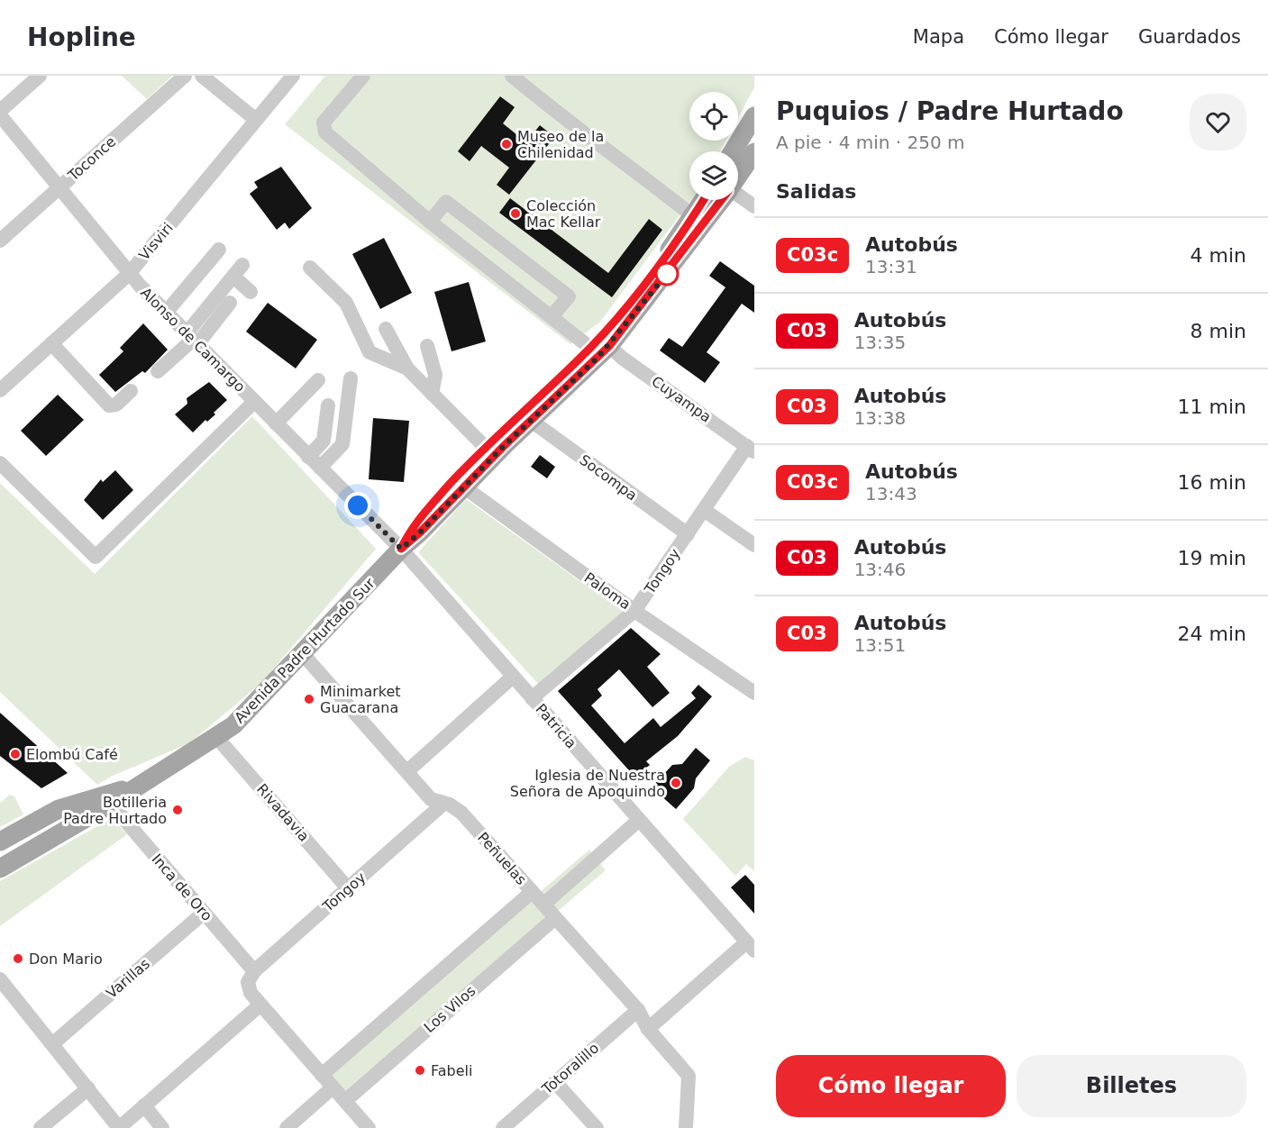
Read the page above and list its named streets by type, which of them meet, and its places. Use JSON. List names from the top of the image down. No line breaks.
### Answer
{"streets":{"main road":["Avenida Padre Hurtado Sur"],"street":["Toconce","Visviri","Alonso de Camargo","Cuyampa","Socompa","Tongoy","Paloma","Patricia","Rivadavia","Peñuelas","Inca de Oro","Varillas","Los Vilos","Totoralillo"]},"crossings":[["Toconce","Alonso de Camargo"],["Visviri","Alonso de Camargo"],["Alonso de Camargo","Avenida Padre Hurtado Sur"],["Alonso de Camargo","Patricia"],["Cuyampa","Tongoy"],["Cuyampa","Avenida Padre Hurtado Sur"],["Socompa","Tongoy"],["Socompa","Avenida Padre Hurtado Sur"],["Tongoy","Paloma"],["Tongoy","Patricia"],["Tongoy","Rivadavia"],["Tongoy","Peñuelas"],["Tongoy","Inca de Oro"],["Paloma","Avenida Padre Hurtado Sur"],["Avenida Padre Hurtado Sur","Patricia"],["Avenida Padre Hurtado Sur","Rivadavia"],["Avenida Padre Hurtado Sur","Peñuelas"],["Avenida Padre Hurtado Sur","Inca de Oro"],["Peñuelas","Los Vilos"],["Peñuelas","Totoralillo"],["Inca de Oro","Varillas"],["Inca de Oro","Los Vilos"]],"places":["Museo de la Chilenidad","Colección Mac Kellar","Minimarket Guacarana","Elombú Café","Iglesia de Nuestra Señora de Apoquindo","Botilleria Padre Hurtado","Don Mario","Fabeli"],"lines":["bus line C03c"],"page":{"header":"Hopline","nav":["Mapa","Cómo llegar","Guardados"],"heading":[["Puquios / Padre Hurtado","A pie · 4 min · 250 m"],"Salidas"],"list":[{"mark":"C03c","name":"Autobús","note":"13:31","value":"4 min"},{"mark":"C03","name":"Autobús","note":"13:35","value":"8 min"},{"mark":"C03","name":"Autobús","note":"13:38","value":"11 min"},{"mark":"C03c","name":"Autobús","note":"13:43","value":"16 min"},{"mark":"C03","name":"Autobús","note":"13:46","value":"19 min"},{"mark":"C03","name":"Autobús","note":"13:51","value":"24 min"}],"buttons":["Cómo llegar","Billetes"]}}
